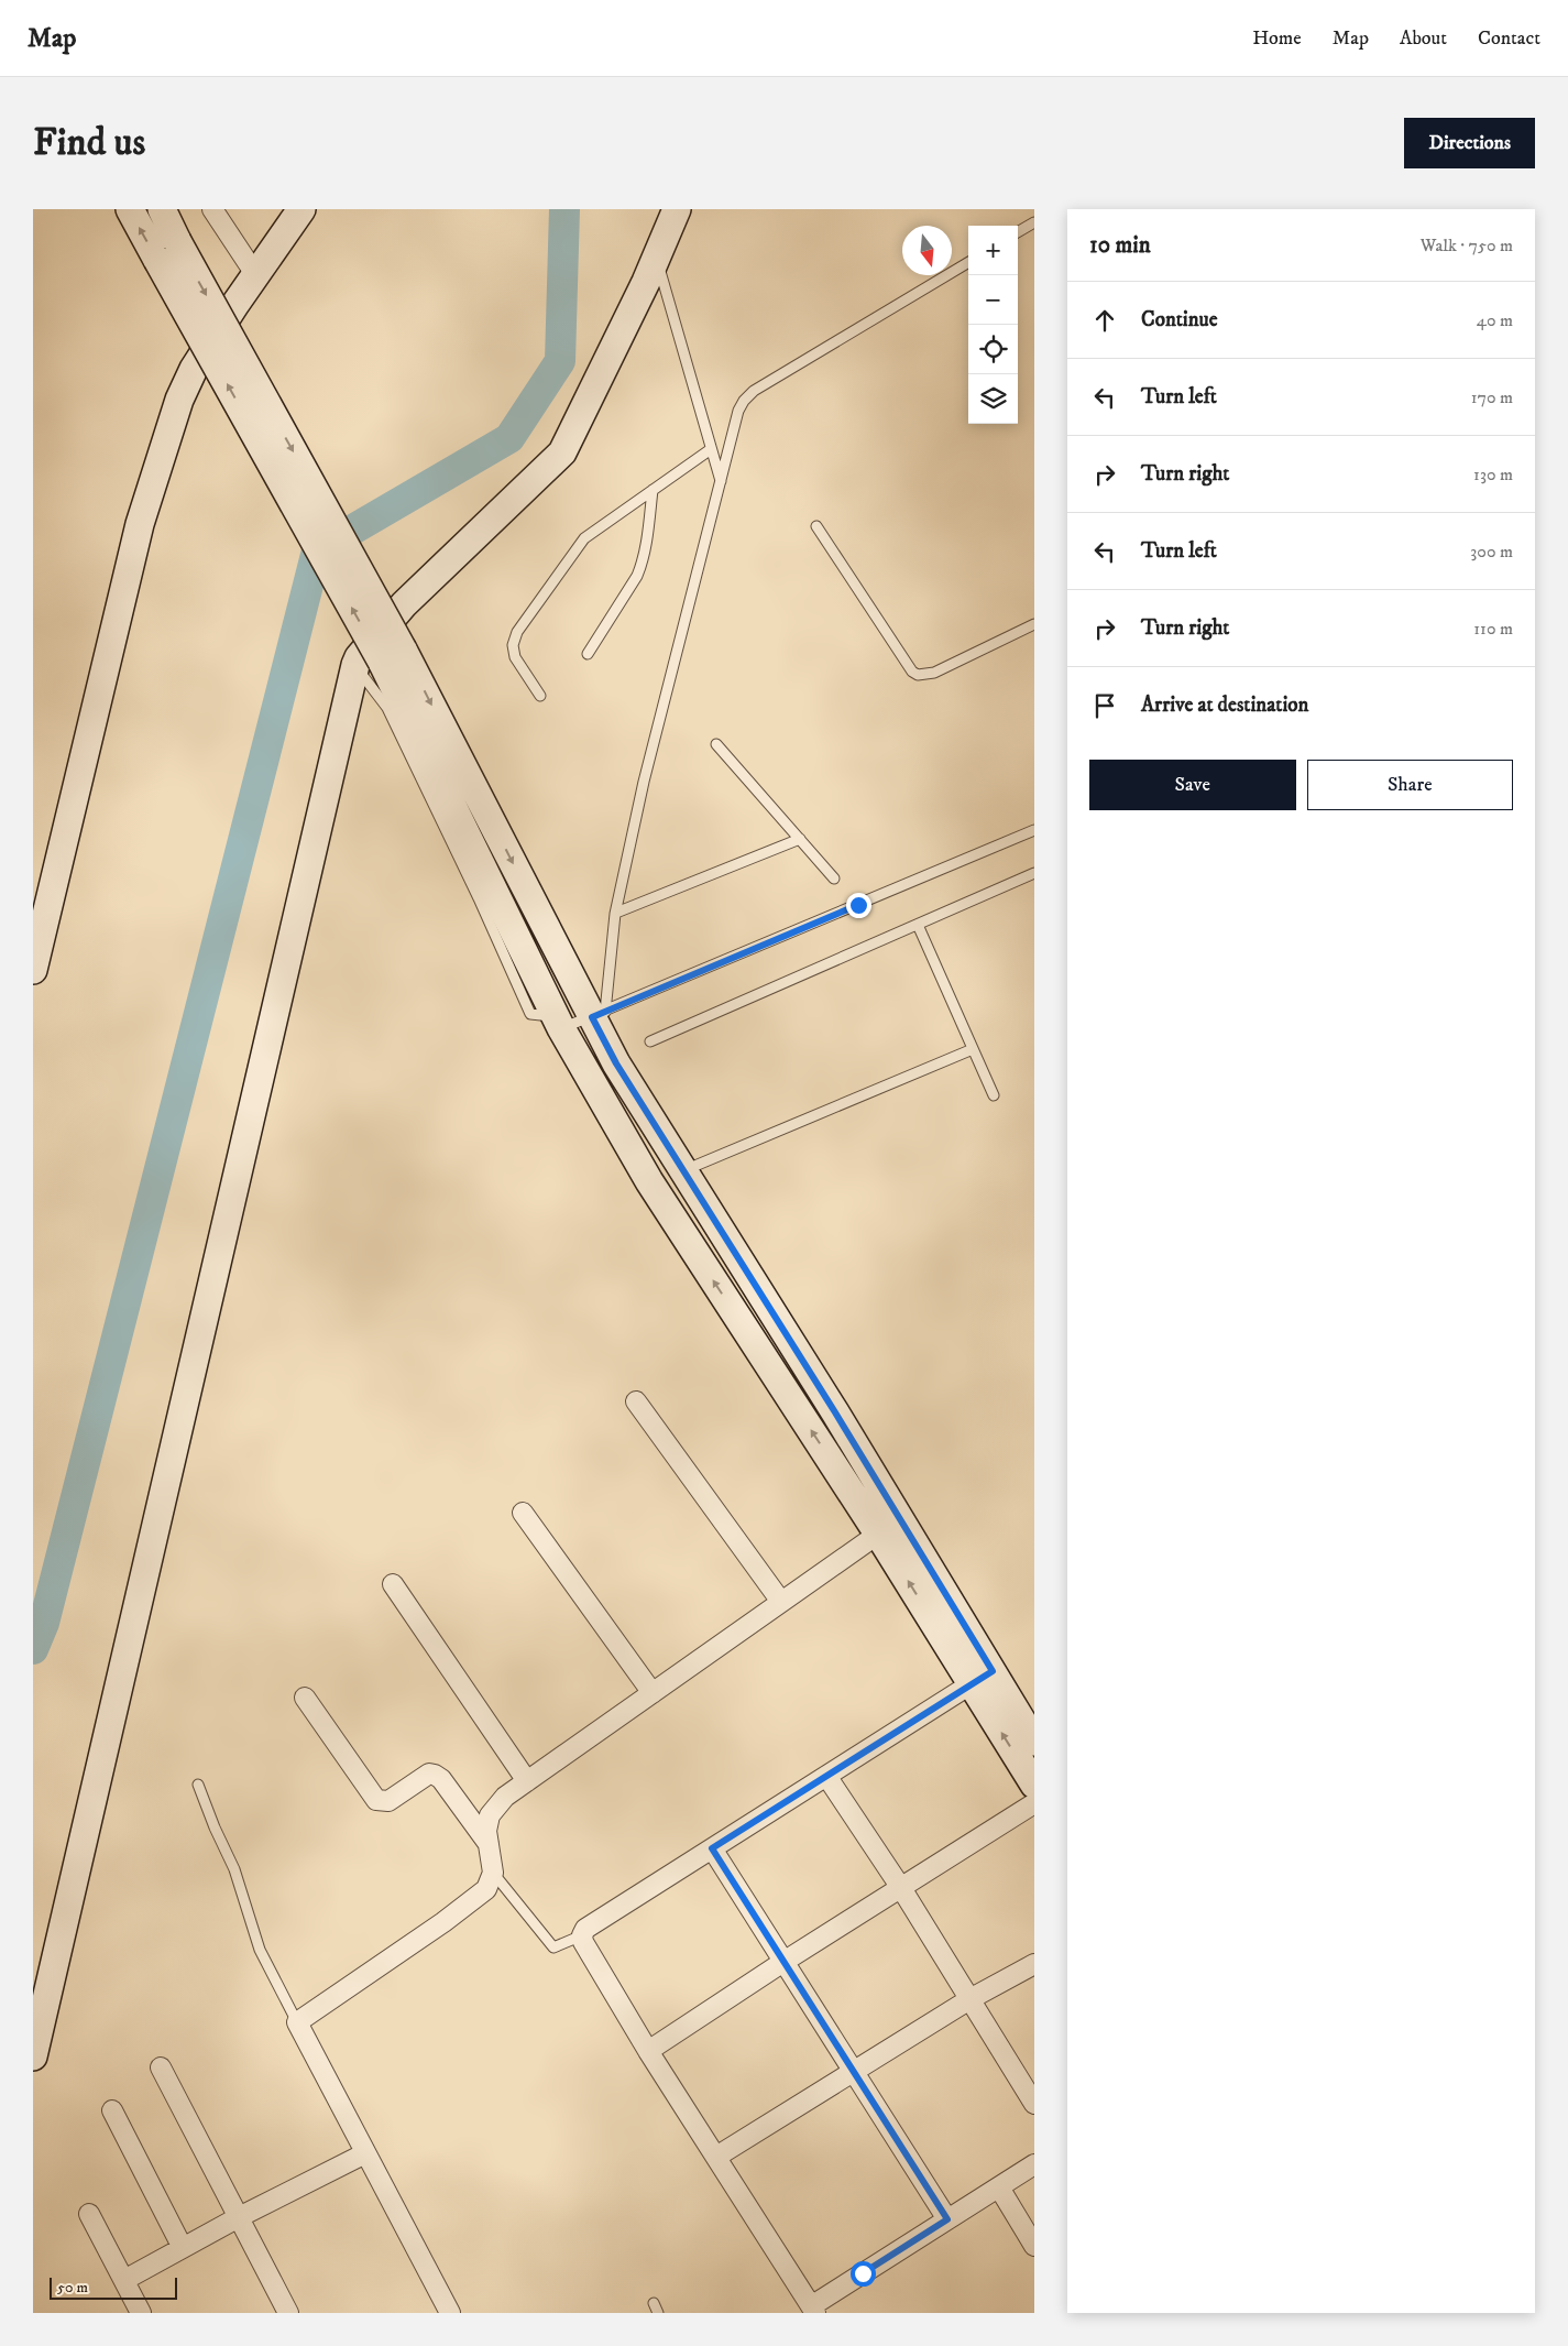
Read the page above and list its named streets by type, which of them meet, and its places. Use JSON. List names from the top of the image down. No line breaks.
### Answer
{"scale_bar":"50 m","north":"bottom","page":{"header":"Map","nav":["Home","Map","About","Contact"],"buttons":["Directions",["Save","Share"]],"title":"Find us","heading":["10 min","Walk · 750 m"],"map_buttons":["+","−"],"list":[["Continue","40 m"],["Turn left","170 m"],["Turn right","130 m"],["Turn left","300 m"],["Turn right","110 m"],"Arrive at destination"],"scale":"50 m"}}
